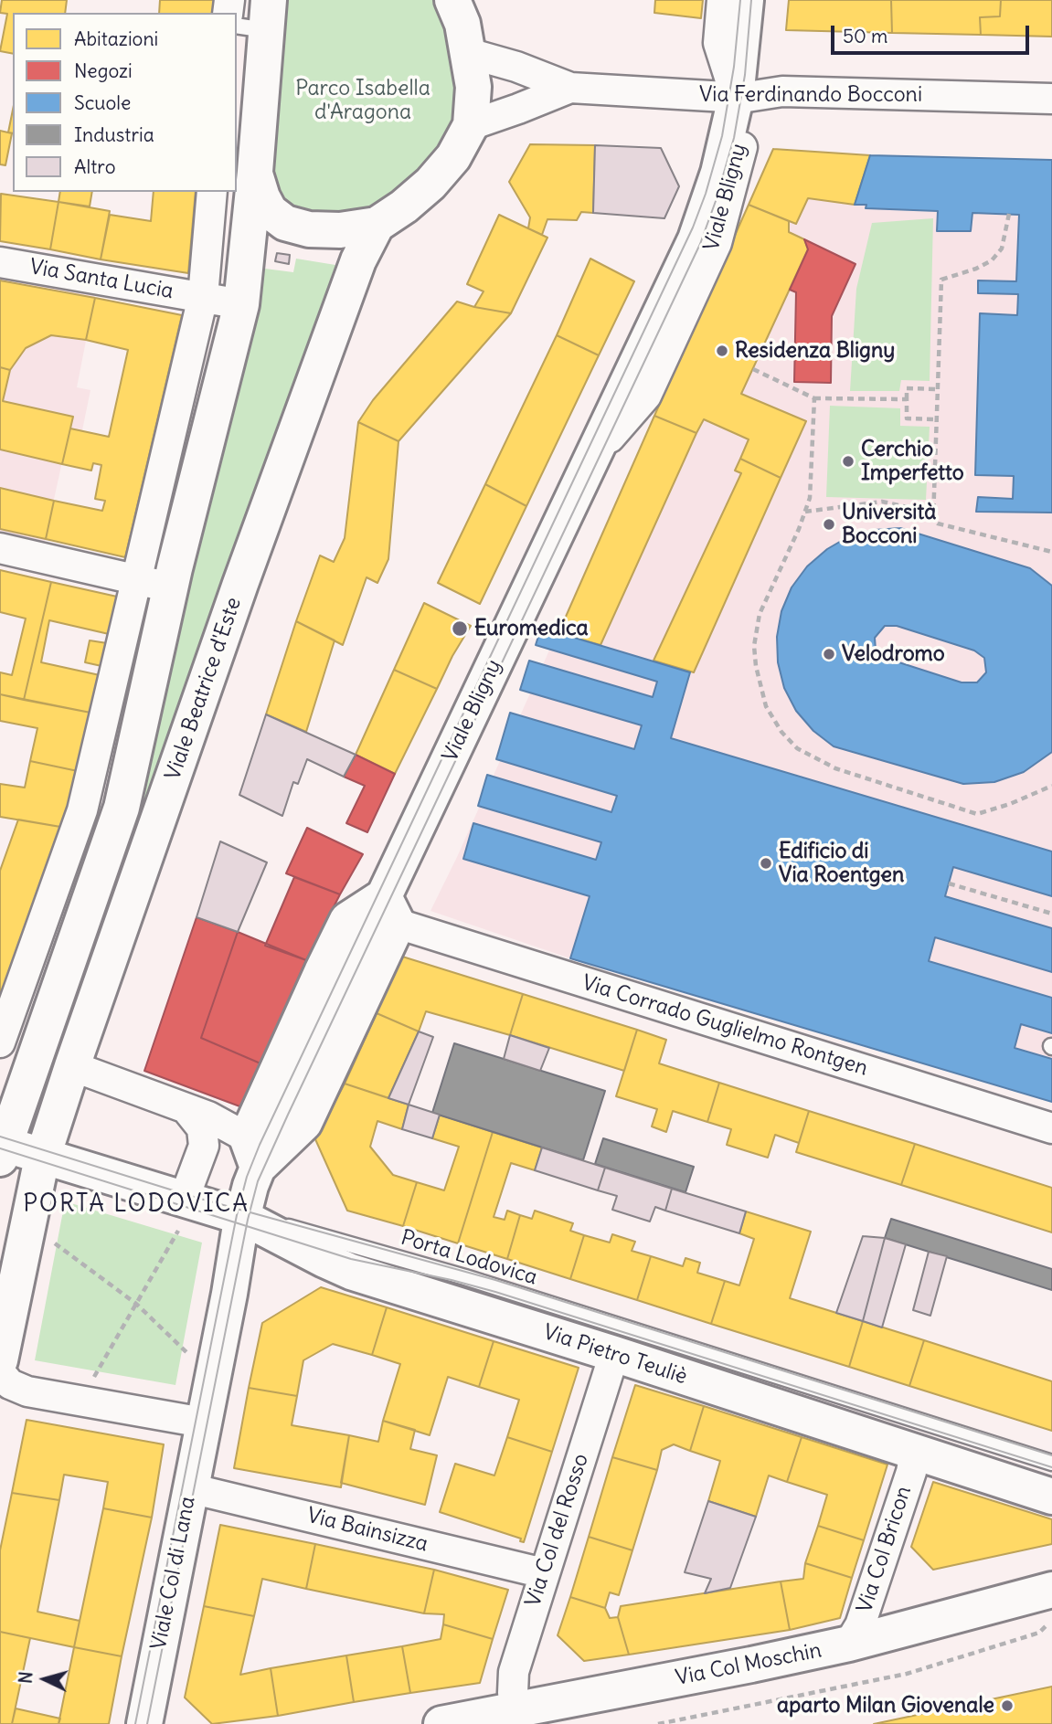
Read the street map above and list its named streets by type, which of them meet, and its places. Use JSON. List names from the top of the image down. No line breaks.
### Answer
{"streets":{"main road":["Viale Bligny","Viale Beatrice d'Este","Via Pietro Teuliè","Viale Col di Lana","Via Col Moschin"],"street":["Via Ferdinando Bocconi","Via Santa Lucia","Via Corrado Guglielmo Rontgen","Via Bainsizza","Via Col del Rosso","Via Col Bricon"],"lane":["Porta Lodovica"]},"crossings":[["Via Ferdinando Bocconi","Viale Bligny"],["Viale Bligny","Via Corrado Guglielmo Rontgen"],["Viale Bligny","Viale Col di Lana"],["Viale Beatrice d'Este","Via Pietro Teuliè"],["Via Corrado Guglielmo Rontgen","Viale Col di Lana"],["Porta Lodovica","Via Pietro Teuliè"],["Porta Lodovica","Via Col del Rosso"],["Porta Lodovica","Viale Col di Lana"],["Via Pietro Teuliè","Via Col del Rosso"],["Via Pietro Teuliè","Via Col Bricon"],["Via Pietro Teuliè","Viale Col di Lana"],["Via Bainsizza","Via Col del Rosso"],["Via Bainsizza","Viale Col di Lana"],["Via Col del Rosso","Via Col Moschin"],["Via Col Bricon","Via Col Moschin"]],"districts":["PORTA LODOVICA"],"parks":["Parco Isabella d'Aragona"],"places":["Residenza Bligny","Cerchio Imperfetto","Università Bocconi","Euromedica","Velodromo","Edificio di Via Roentgen","aparto Milan Giovenale"],"legend":["Abitazioni","Negozi","Scuole","Industria","Altro"],"scale_bar":"50 m","north":"left"}
